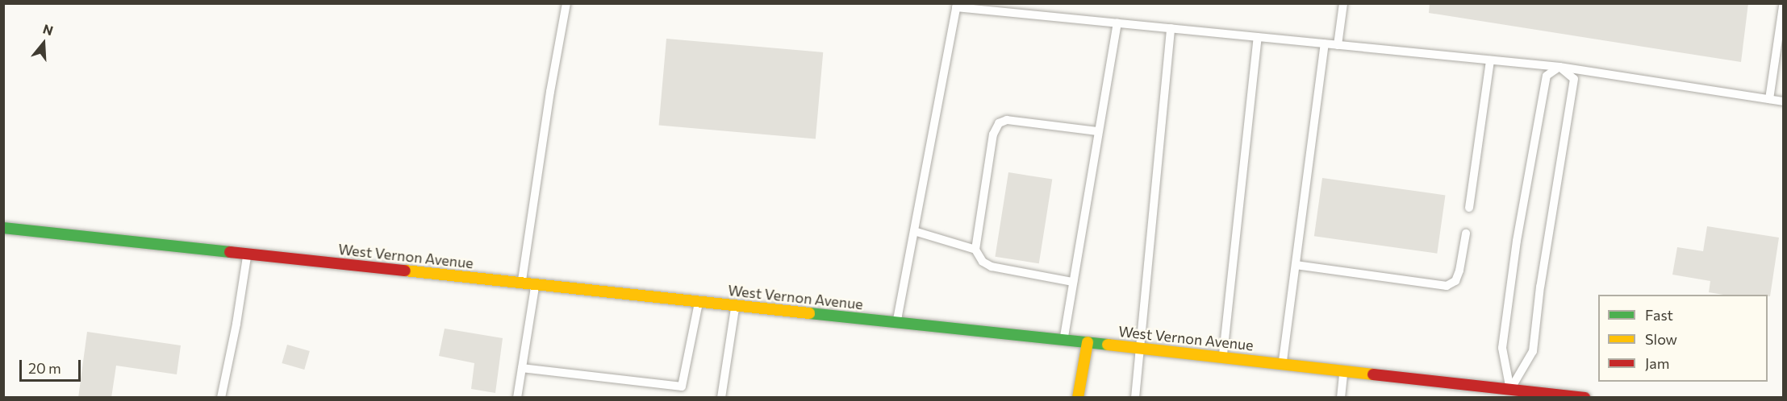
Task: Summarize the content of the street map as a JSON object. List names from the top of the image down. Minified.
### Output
{"streets":{"main road":["West Vernon Avenue"]},"legend":["Fast","Slow","Jam"],"scale_bar":"20 m","north":"top"}
